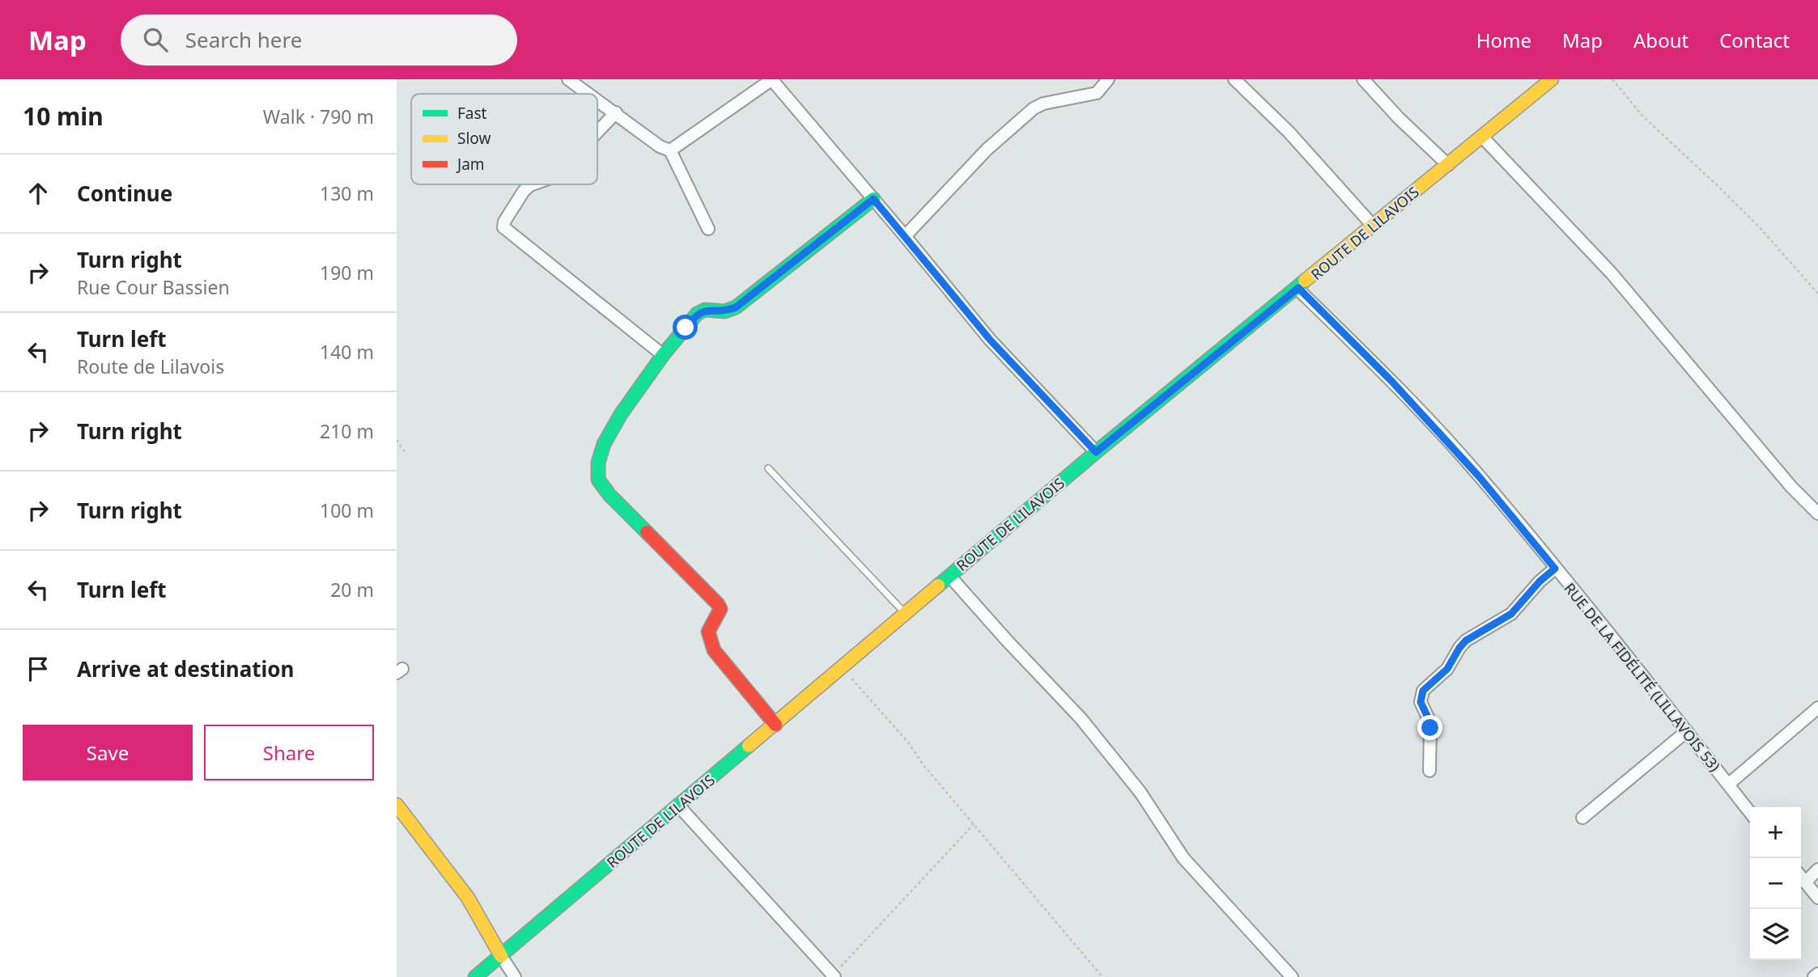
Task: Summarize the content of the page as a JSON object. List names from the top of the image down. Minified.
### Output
{"streets":{"main road":["ROUTE DE LILAVOIS"],"street":["RUE DE LA FIDÉLITÉ (LILLAVOIS 53)"]},"crossings":[["ROUTE DE LILAVOIS","RUE DE LA FIDÉLITÉ (LILLAVOIS 53)"]],"legend":["Fast","Slow","Jam"],"page":{"header":"Map","search":"Search here","nav":["Home","Map","About","Contact"],"heading":["10 min","Walk · 790 m"],"list":[["Continue","130 m"],["Turn right","Rue Cour Bassien","190 m"],["Turn left","Route de Lilavois","140 m"],["Turn right","210 m"],["Turn right","100 m"],["Turn left","20 m"],"Arrive at destination"],"buttons":["Save","Share"],"map_buttons":["+","−"]}}
